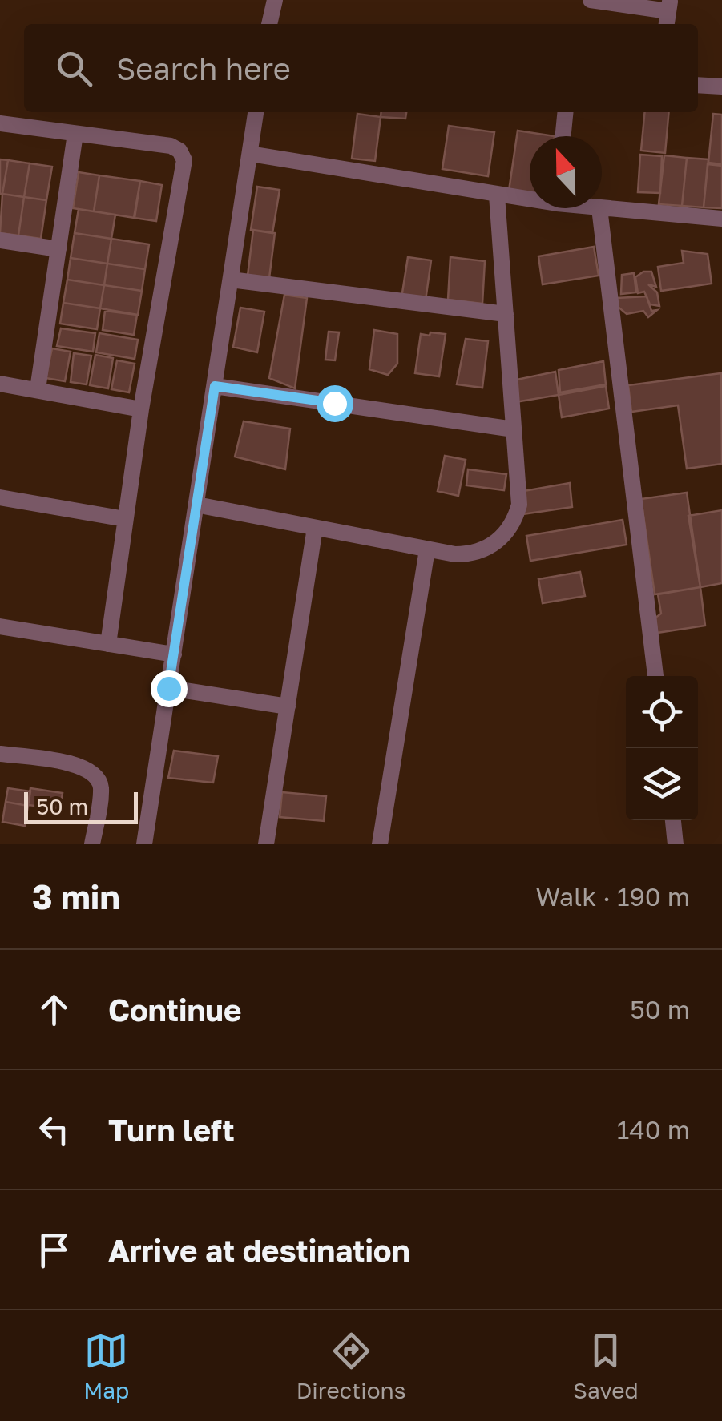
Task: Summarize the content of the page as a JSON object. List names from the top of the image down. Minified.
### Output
{"scale_bar":"50 m","north":"top","page":{"search":"Search here","scale":"50 m","heading":["3 min","Walk · 190 m"],"list":[["Continue","50 m"],["Turn left","140 m"],"Arrive at destination"],"nav":["Map","Directions","Saved"]}}
